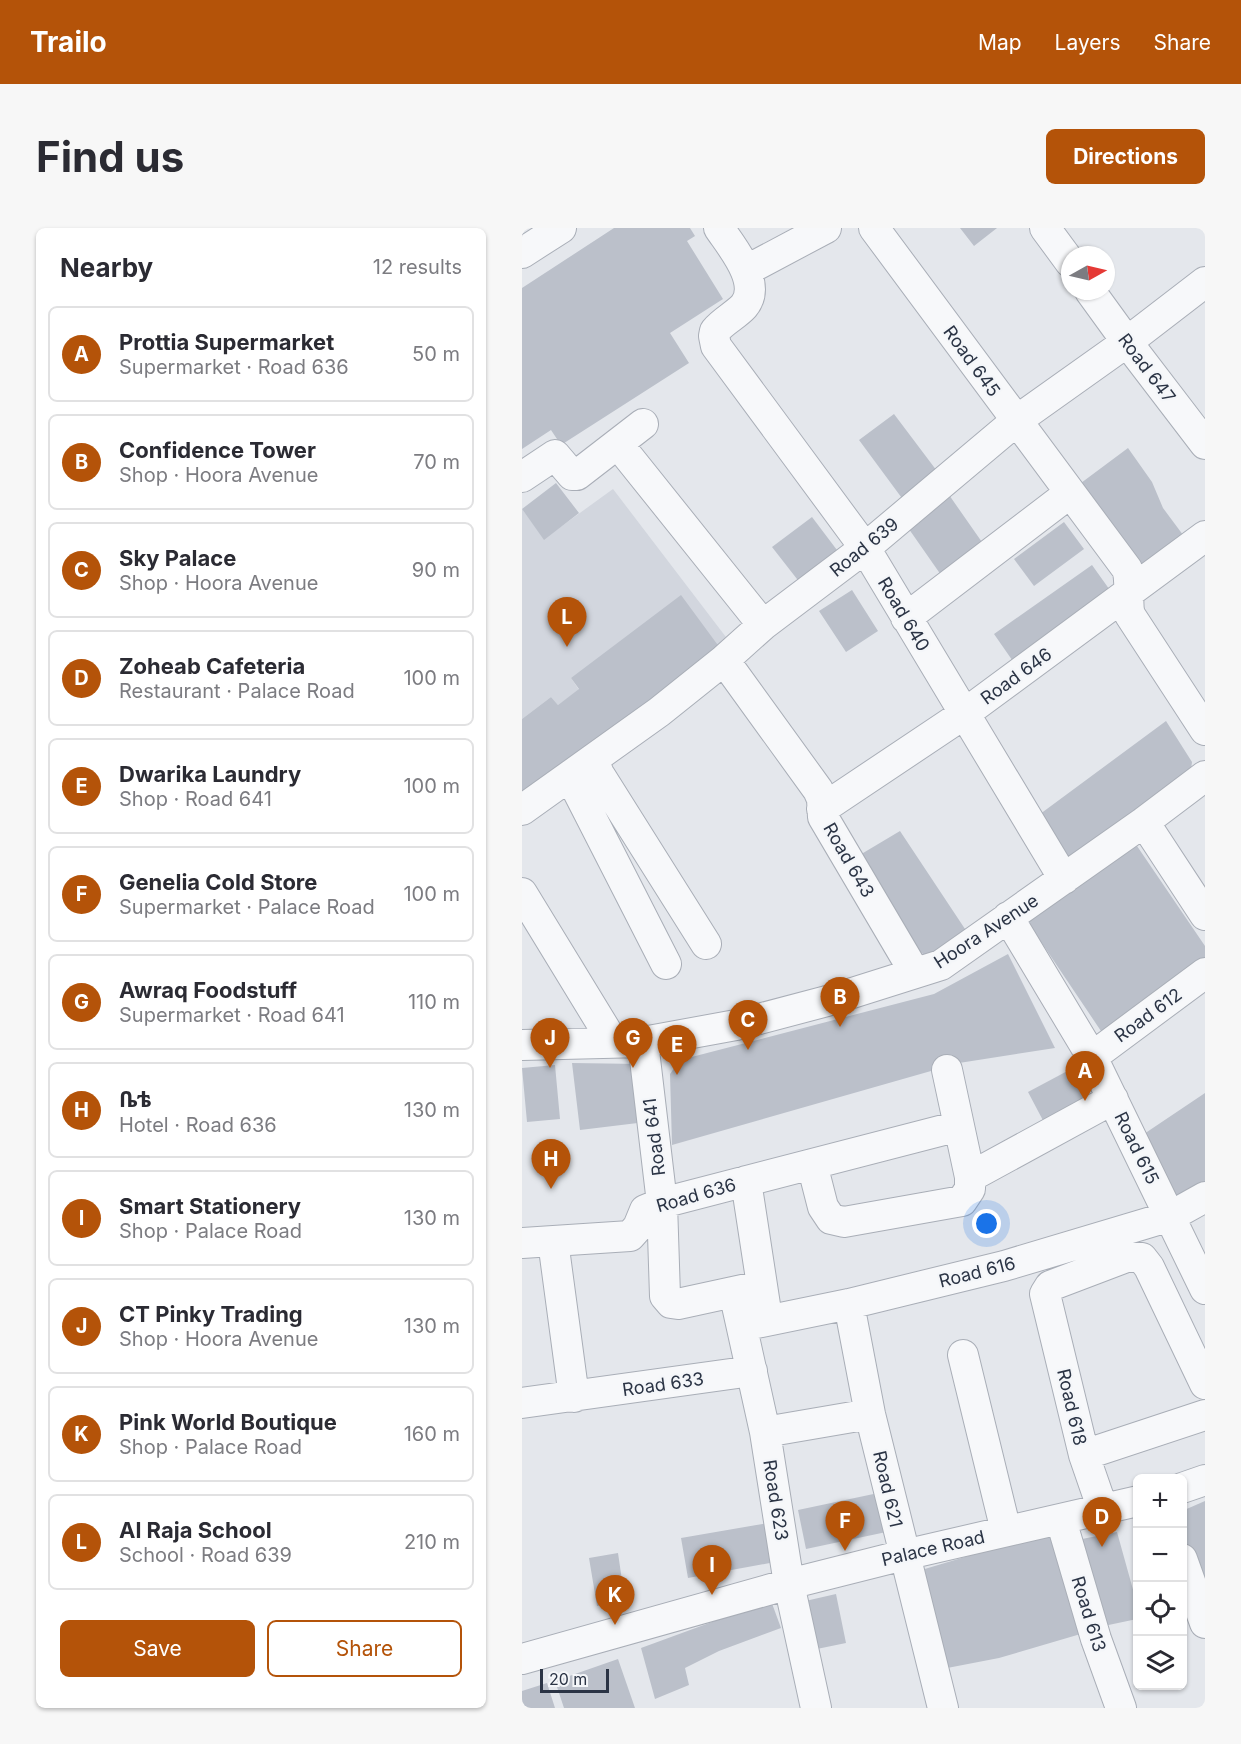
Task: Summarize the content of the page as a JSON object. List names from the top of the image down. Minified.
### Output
{"streets":{"street":["Road 645","Road 647","Road 639","Road 640","Road 646","Road 643","Hoora Avenue","Road 612","Road 641","Road 615","Road 636","Road 616","Road 633","Road 618","Road 621","Road 623","Palace Road","Road 613"]},"crossings":[["Road 645","Road 639"],["Road 645","Road 646"],["Road 647","Road 639"],["Road 639","Road 640"],["Road 639","Road 643"],["Road 640","Road 646"],["Road 640","Hoora Avenue"],["Road 646","Road 643"],["Road 643","Hoora Avenue"],["Hoora Avenue","Road 641"],["Hoora Avenue","Road 615"],["Road 612","Road 615"],["Road 641","Road 636"],["Road 641","Road 623"],["Road 615","Road 616"],["Road 636","Road 623"],["Road 616","Road 621"],["Road 616","Road 623"],["Road 633","Road 623"],["Road 618","Palace Road"],["Road 621","Palace Road"],["Road 623","Palace Road"],["Palace Road","Road 613"]],"scale_bar":"20 m","north":"right","page":{"header":"Trailo","nav":["Map","Layers","Share"],"buttons":["Directions",["Save","Share"]],"title":"Find us","heading":["Nearby","12 results"],"list":[{"mark":"A","name":"Prottia Supermarket","note":"Supermarket · Road 636","value":"50 m"},{"mark":"B","name":"Confidence Tower","note":"Shop · Hoora Avenue","value":"70 m"},{"mark":"C","name":"Sky Palace","note":"Shop · Hoora Avenue","value":"90 m"},{"mark":"D","name":"Zoheab Cafeteria","note":"Restaurant · Palace Road","value":"100 m"},{"mark":"E","name":"Dwarika Laundry","note":"Shop · Road 641","value":"100 m"},{"mark":"F","name":"Genelia Cold Store","note":"Supermarket · Palace Road","value":"100 m"},{"mark":"G","name":"Awraq Foodstuff","note":"Supermarket · Road 641","value":"110 m"},{"mark":"H","name":"ቤቴ","note":"Hotel · Road 636","value":"130 m"},{"mark":"I","name":"Smart Stationery","note":"Shop · Palace Road","value":"130 m"},{"mark":"J","name":"CT Pinky Trading","note":"Shop · Hoora Avenue","value":"130 m"},{"mark":"K","name":"Pink World Boutique","note":"Shop · Palace Road","value":"160 m"},{"mark":"L","name":"Al Raja School","note":"School · Road 639","value":"210 m"}],"pins":["L","B","C","G","J","E","A","H","D","F","I","K"],"map_buttons":["+","−"],"scale":"20 m"}}
